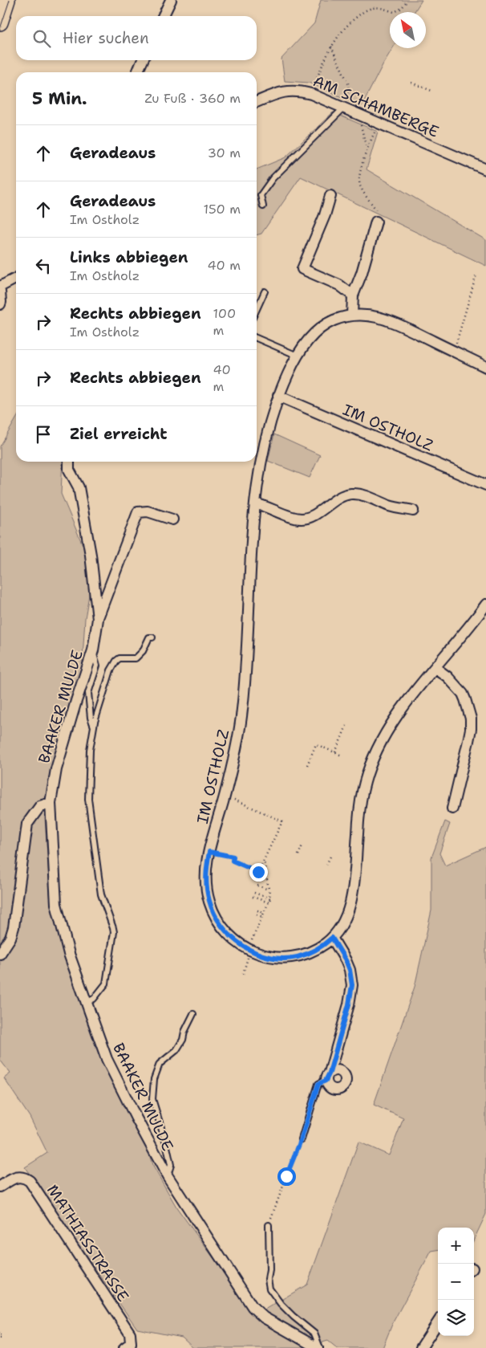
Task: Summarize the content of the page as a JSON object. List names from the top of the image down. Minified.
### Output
{"streets":{"street":["AM SCHAMBERGE","IM OSTHOLZ","BAAKER MULDE","MATHIASSTRASSE"]},"north":"top left","page":{"search":"Hier suchen","heading":["5 Min.","Zu Fuß · 360 m"],"list":[["Geradeaus","30 m"],["Geradeaus","Im Ostholz","150 m"],["Links abbiegen","Im Ostholz","40 m"],["Rechts abbiegen","Im Ostholz","100 m"],["Rechts abbiegen","40 m"],"Ziel erreicht"],"map_buttons":["+","−"]}}
